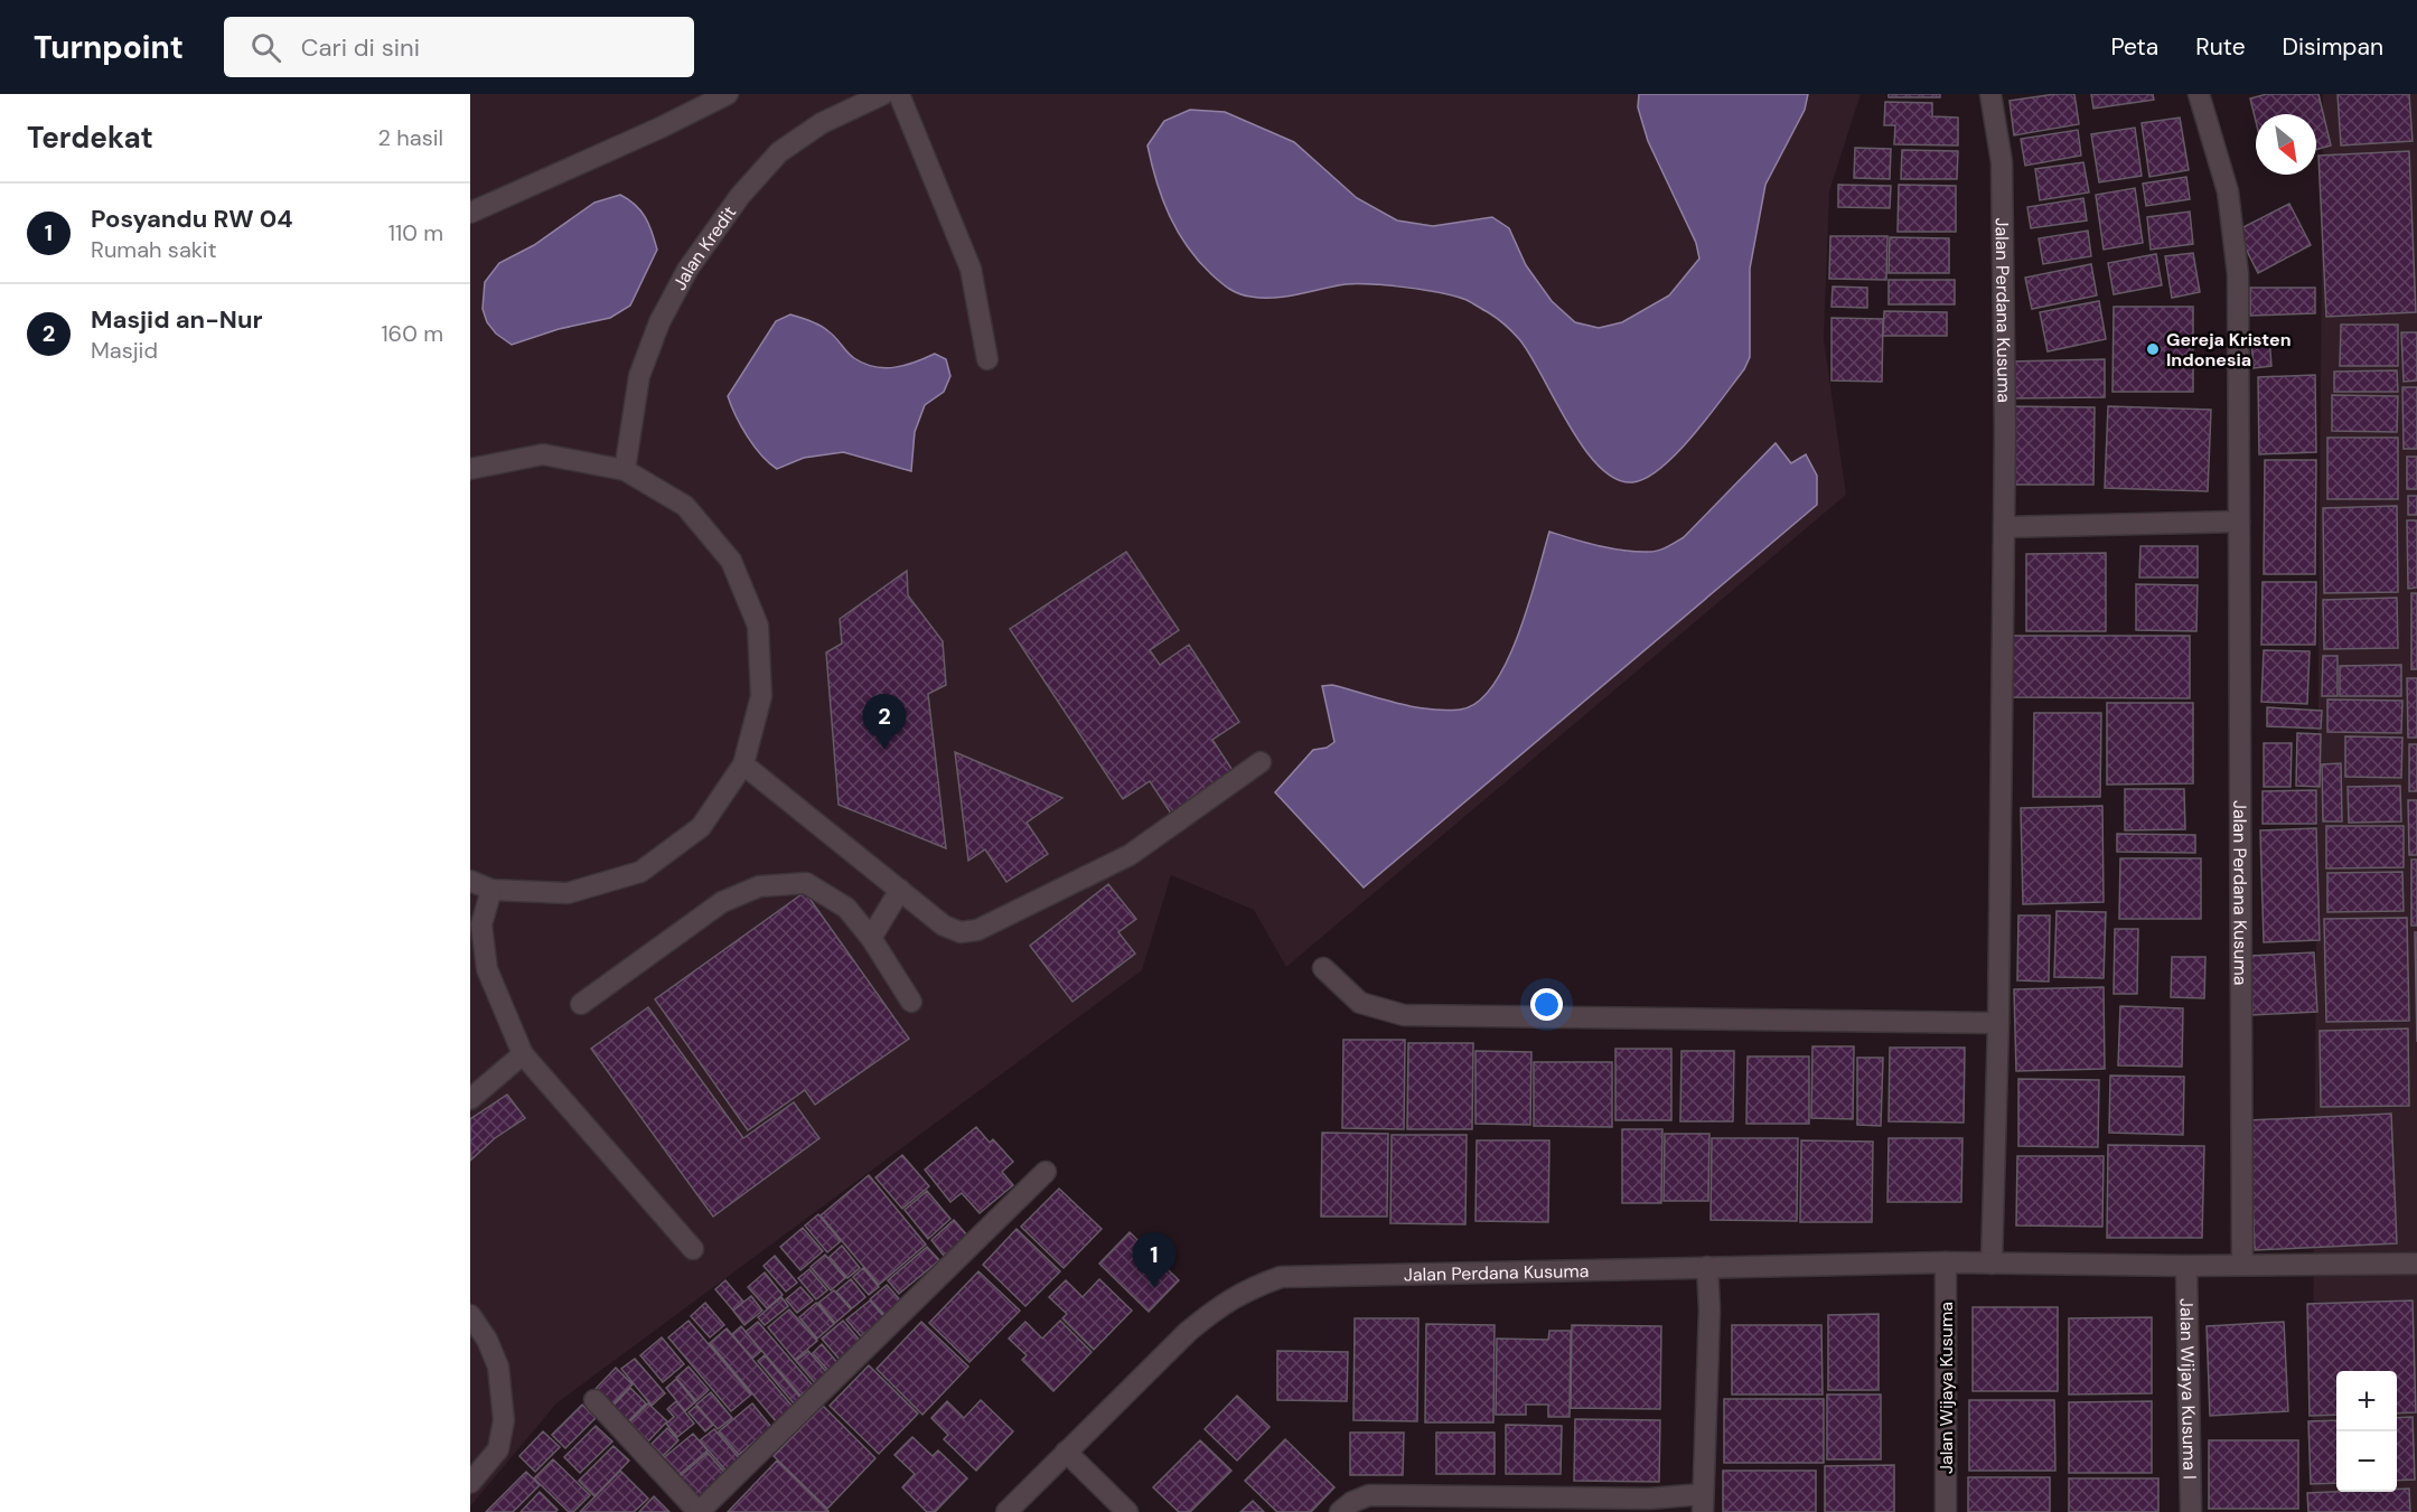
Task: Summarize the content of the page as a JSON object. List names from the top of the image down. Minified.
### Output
{"streets":{"street":["Jalan Kredit","Jalan Perdana Kusuma","Jalan Wijaya Kusuma","Jalan Wijaya Kusuma I"]},"crossings":[["Jalan Perdana Kusuma","Jalan Wijaya Kusuma"],["Jalan Perdana Kusuma","Jalan Wijaya Kusuma I"]],"places":["Gereja Kristen Indonesia"],"north":"bottom right","page":{"header":"Turnpoint","search":"Cari di sini","nav":["Peta","Rute","Disimpan"],"heading":["Terdekat","2 hasil"],"list":[{"mark":"1","name":"Posyandu RW 04","note":"Rumah sakit","value":"110 m"},{"mark":"2","name":"Masjid an-Nur","note":"Masjid","value":"160 m"}],"pins":["2","1"],"map_buttons":["+","−"]}}
